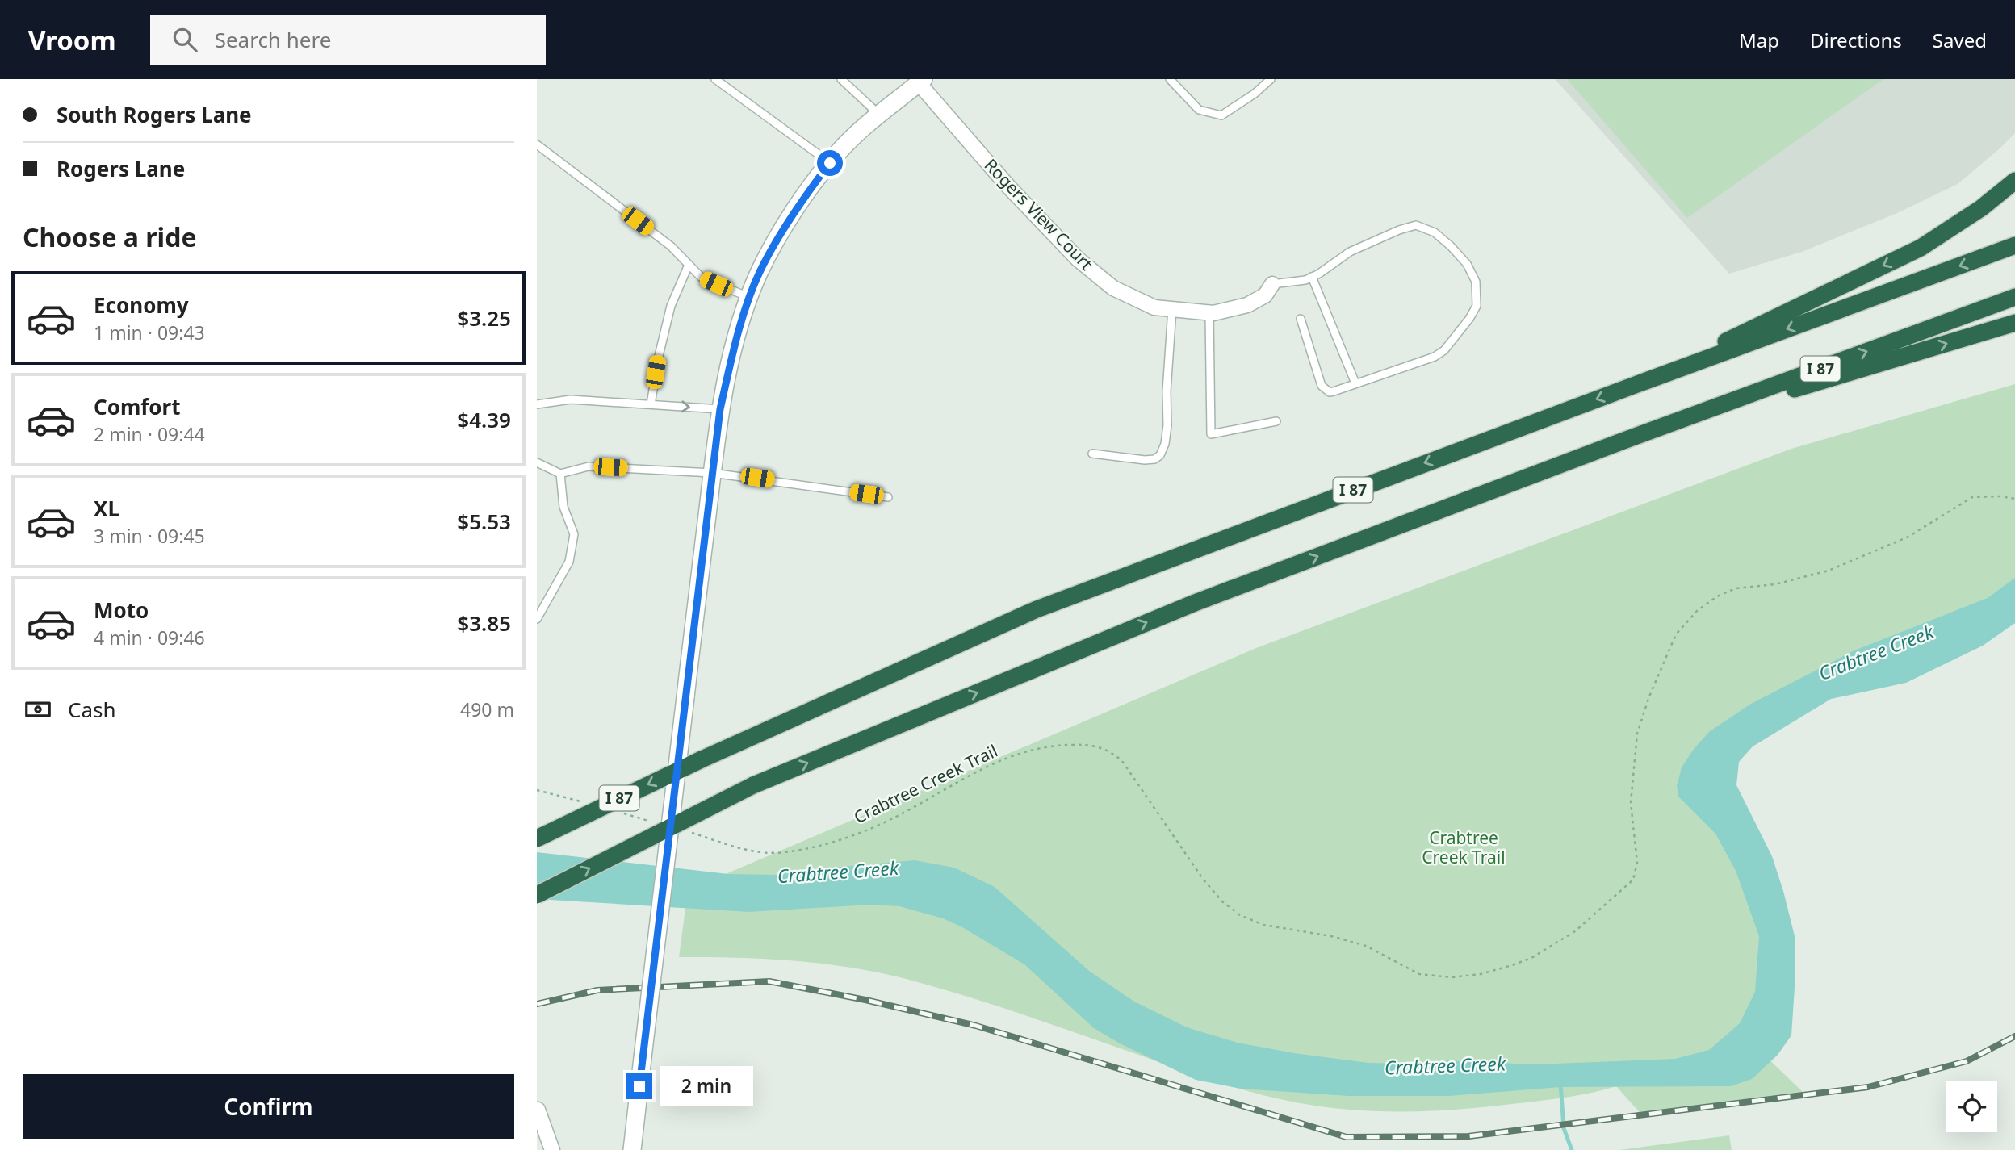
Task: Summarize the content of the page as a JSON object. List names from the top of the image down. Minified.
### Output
{"streets":{"highway":["I 87"],"street":["Rogers View Court"],"path":["Crabtree Creek Trail"]},"water":["Crabtree Creek"],"parks":["Crabtree Creek Trail"],"page":{"header":"Vroom","search":"Search here","nav":["Map","Directions","Saved"],"banner":["South Rogers Lane","Rogers Lane"],"heading":"Choose a ride","list":[{"name":"Economy","note":"1 min · 09:43","value":"$3.25"},{"name":"Comfort","note":"2 min · 09:44","value":"$4.39"},{"name":"XL","note":"3 min · 09:45","value":"$5.53"},{"name":"Moto","note":"4 min · 09:46","value":"$3.85"}],"pay":["Cash","490 m"],"buttons":"Confirm","bubble":"2 min"}}
